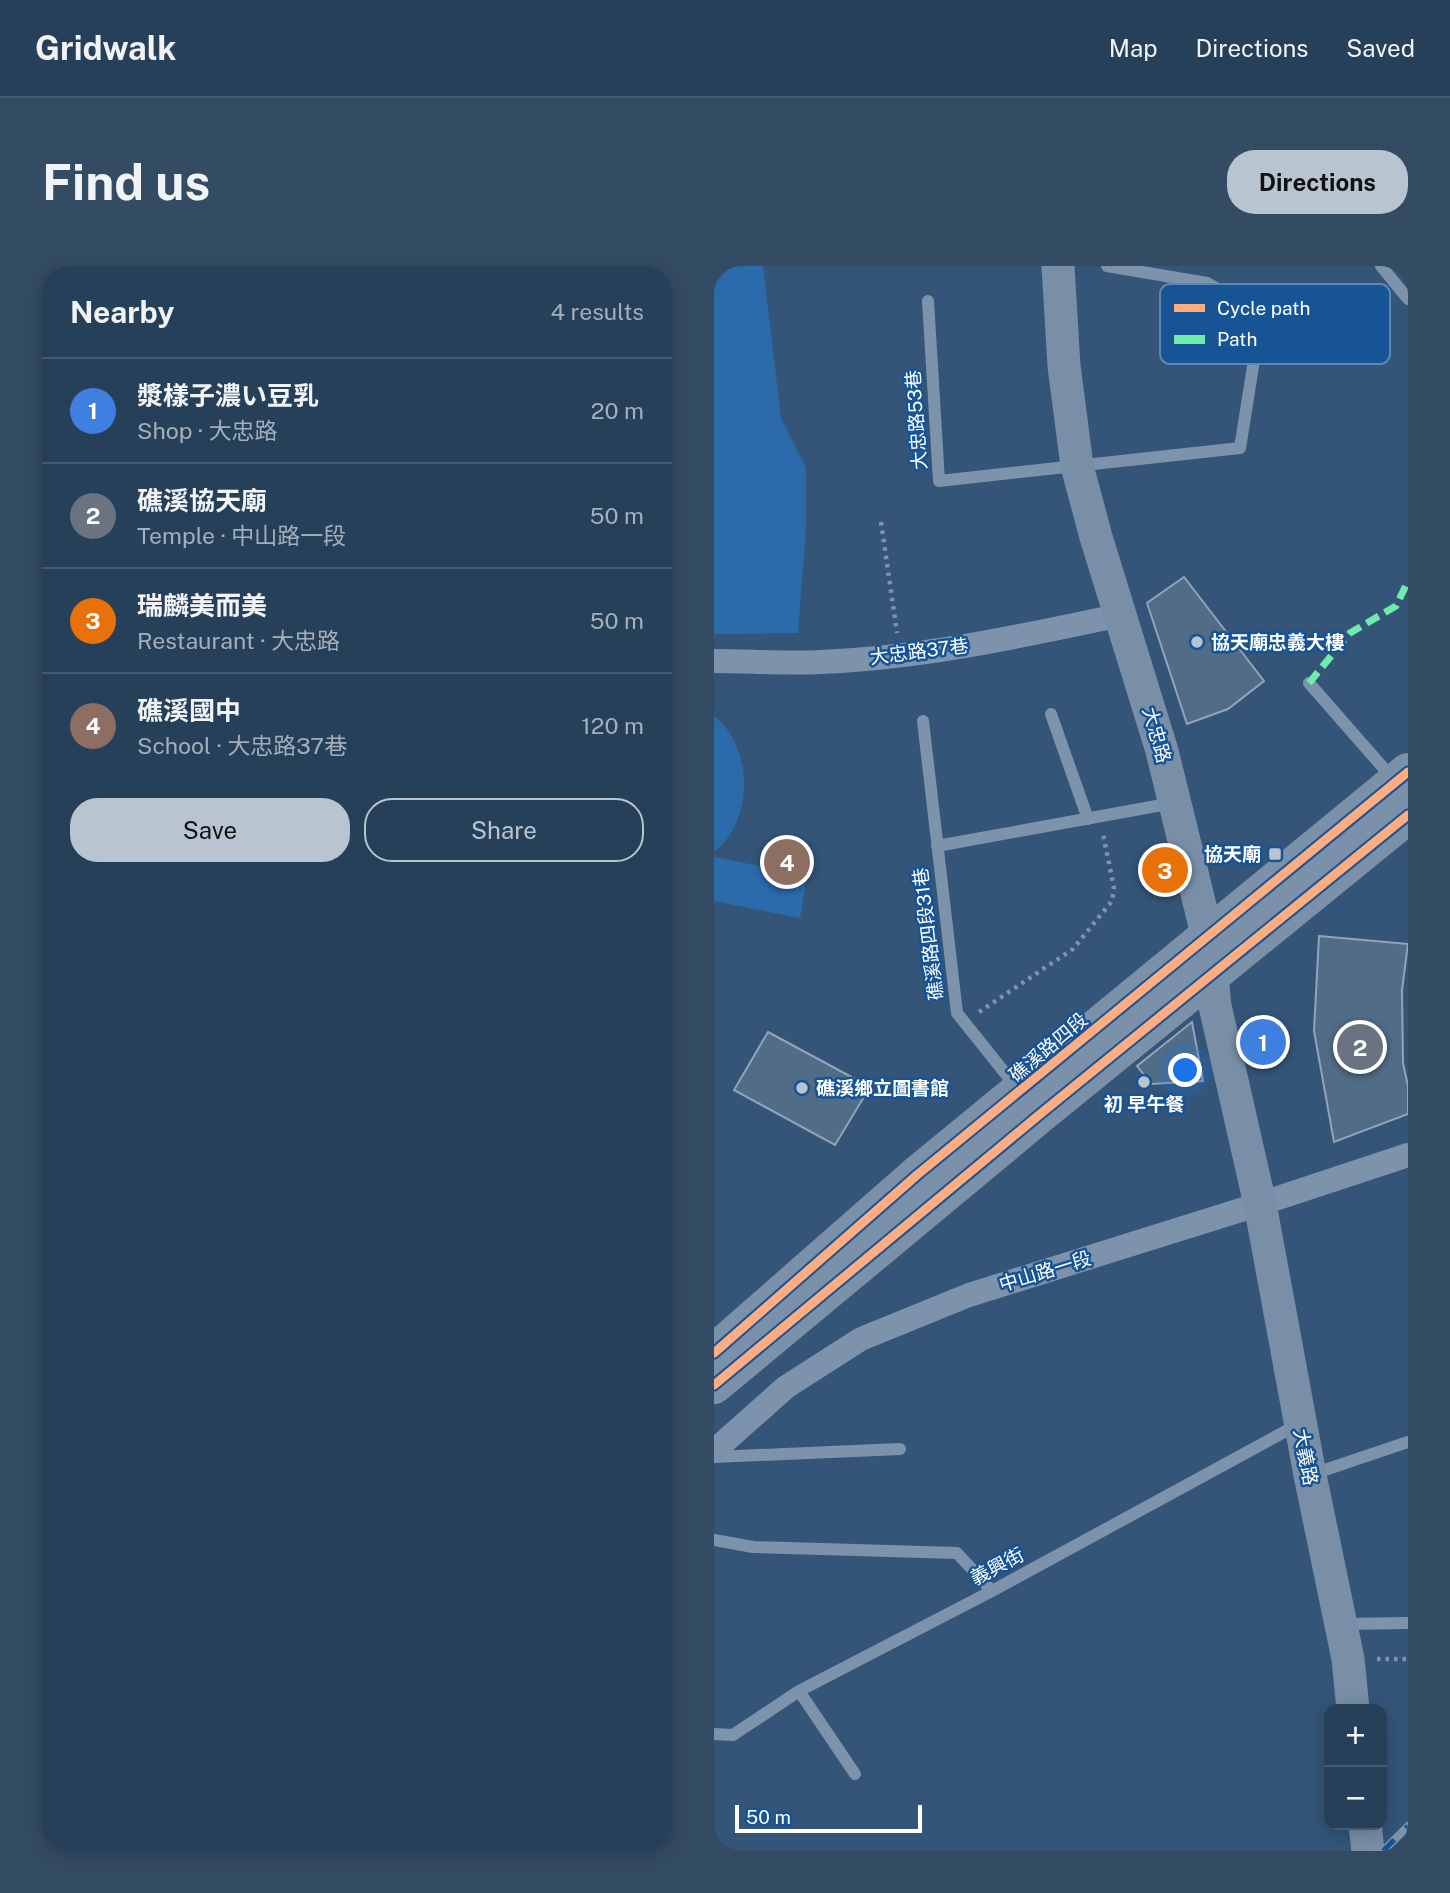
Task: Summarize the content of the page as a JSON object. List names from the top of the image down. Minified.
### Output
{"streets":{"main road":["礁溪路四段"],"street":["大忠路37巷","大忠路","中山路一段","大義路"],"lane":["大忠路53巷","礁溪路四段31巷","義興街"]},"crossings":[["大忠路53巷","大忠路"],["大忠路37巷","大忠路"],["大忠路","礁溪路四段"],["大忠路","中山路一段"],["大忠路","大義路"],["礁溪路四段31巷","礁溪路四段"],["中山路一段","大義路"],["大義路","義興街"]],"places":{"other":["協天廟忠義大樓","初 早午餐","礁溪鄉立圖書館"],"transit":["協天廟"]},"legend":["Cycle path","Path"],"scale_bar":"50 m","page":{"header":"Gridwalk","nav":["Map","Directions","Saved"],"buttons":["Directions",["Save","Share"]],"title":"Find us","heading":["Nearby","4 results"],"list":[{"mark":"1","name":"漿樣子濃い豆乳","note":"Shop · 大忠路","value":"20 m"},{"mark":"2","name":"礁溪協天廟","note":"Temple · 中山路一段","value":"50 m"},{"mark":"3","name":"瑞麟美而美","note":"Restaurant · 大忠路","value":"50 m"},{"mark":"4","name":"礁溪國中","note":"School · 大忠路37巷","value":"120 m"}],"pins":["4","3","1","2"],"map_buttons":["+","−"],"scale":"50 m"}}
